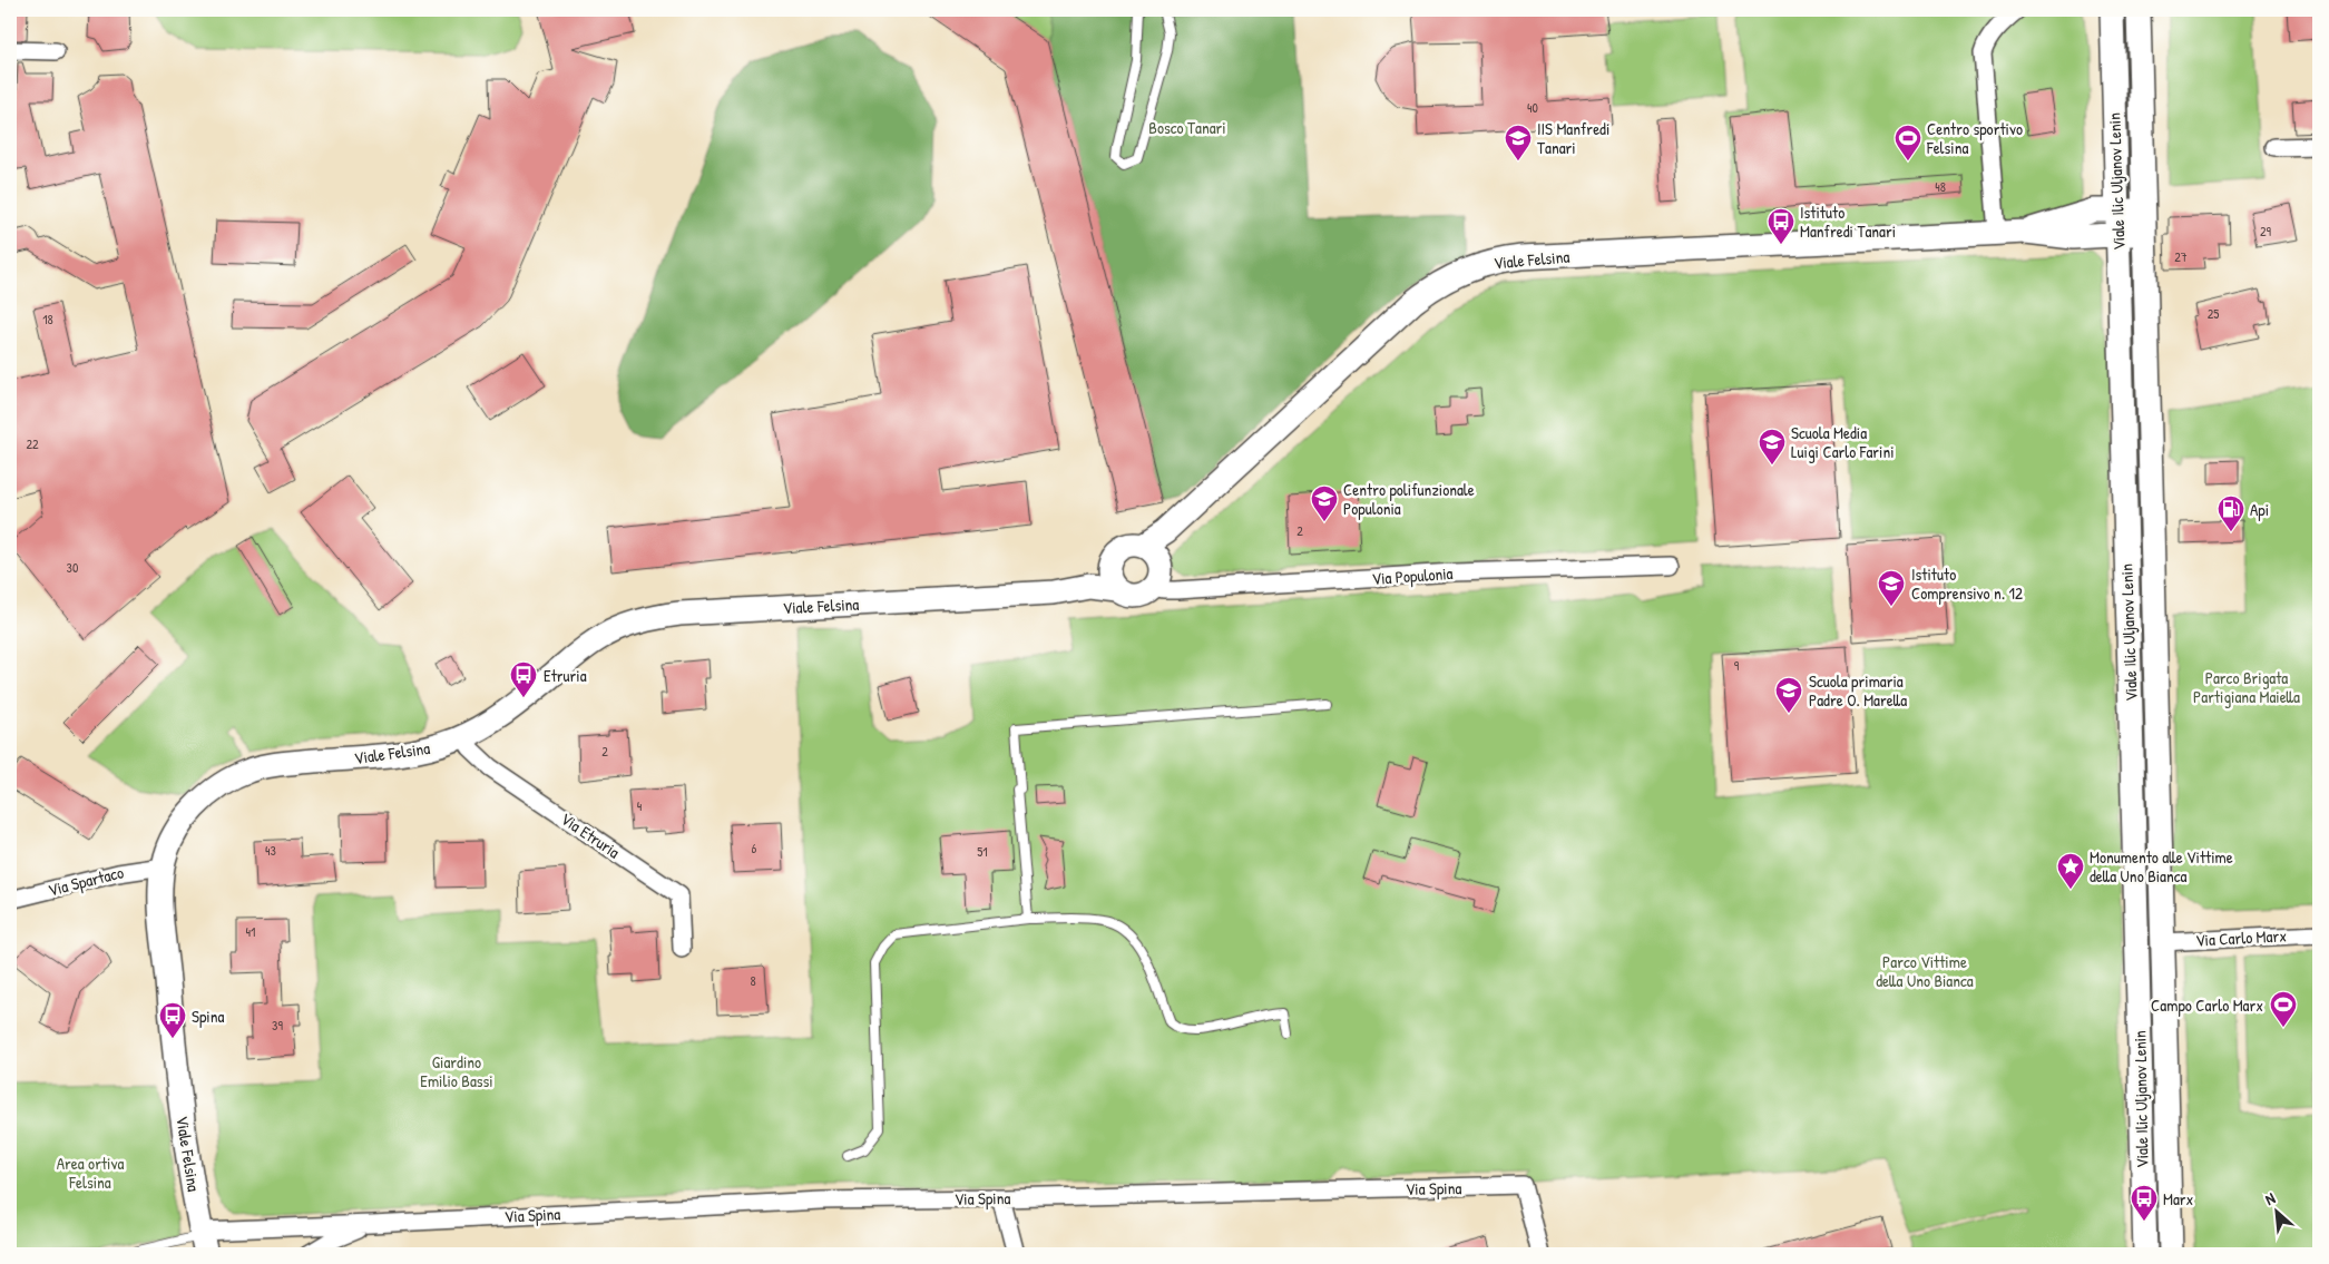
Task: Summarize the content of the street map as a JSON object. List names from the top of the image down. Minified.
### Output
{"streets":{"street":["Viale Ilic Uljanov Lenin","Viale Felsina","Via Populonia","Via Etruria","Via Spartaco","Via Carlo Marx","Via Spina"]},"crossings":[["Viale Ilic Uljanov Lenin","Viale Felsina"],["Viale Ilic Uljanov Lenin","Via Carlo Marx"],["Viale Felsina","Via Populonia"],["Viale Felsina","Via Etruria"],["Viale Felsina","Via Spartaco"],["Viale Felsina","Via Spina"]],"parks":["Bosco Tanari","Parco Brigata Partigiana Maiella","Parco Vittime della Uno Bianca","Giardino Emilio Bassi","Area ortiva Felsina"],"places":{"school or university":["IIS Manfredi Tanari","Scuola Media Luigi Carlo Farini","Centro polifunzionale Populonia","Istituto Comprensivo n. 12","Scuola primaria Padre O. Marella"],"sports":["Centro sportivo Felsina","Campo Carlo Marx"],"bus stop":["Istituto Manfredi Tanari","Etruria","Spina","Marx"],"fuel station":["Api"],"place":["Monumento alle Vittime della Uno Bianca"]},"house_numbers":["40","48","29","27","25","18","22","2","30","9","2","4","6","43","51","41","8","39"],"north":"top left"}
